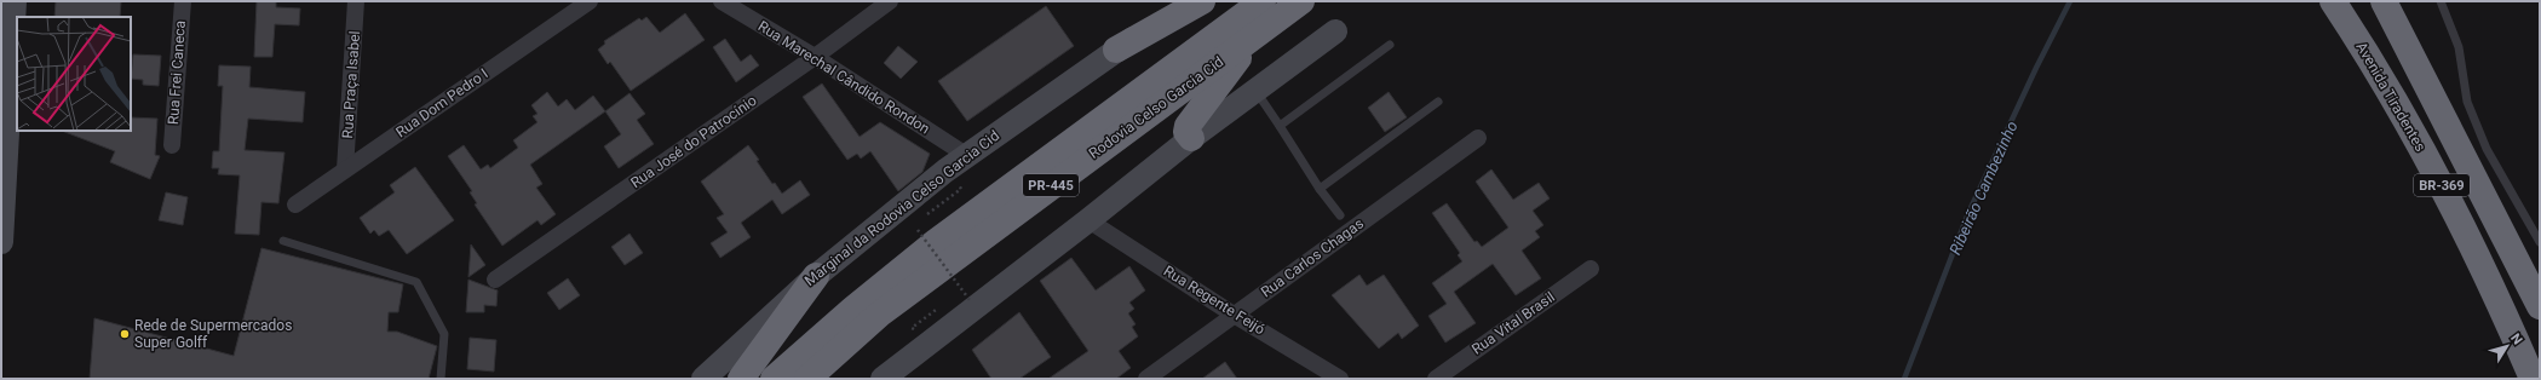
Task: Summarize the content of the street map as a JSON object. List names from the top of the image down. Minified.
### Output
{"streets":{"highway":["Avenida Tiradentes","Rodovia Celso Garcia Cid","PR-445","BR-369"],"street":["Rua Frei Caneca","Rua Marechal Cândido Rondon","Rua Praça Isabel","Rua Dom Pedro I","Rua José do Patrocínio","Marginal da Rodovia Celso Garcia Cid","Rua Carlos Chagas","Rua Regente Feijó","Rua Vital Brasil"]},"crossings":[["Rua Marechal Cândido Rondon","Rua José do Patrocínio"],["Rua Marechal Cândido Rondon","Marginal da Rodovia Celso Garcia Cid"],["Rua Praça Isabel","Rua Dom Pedro I"],["Rua Carlos Chagas","Rua Regente Feijó"]],"water":["Ribeirão Cambezinho"],"places":["Rede de Supermercados Super Golff"],"north":"top right"}
